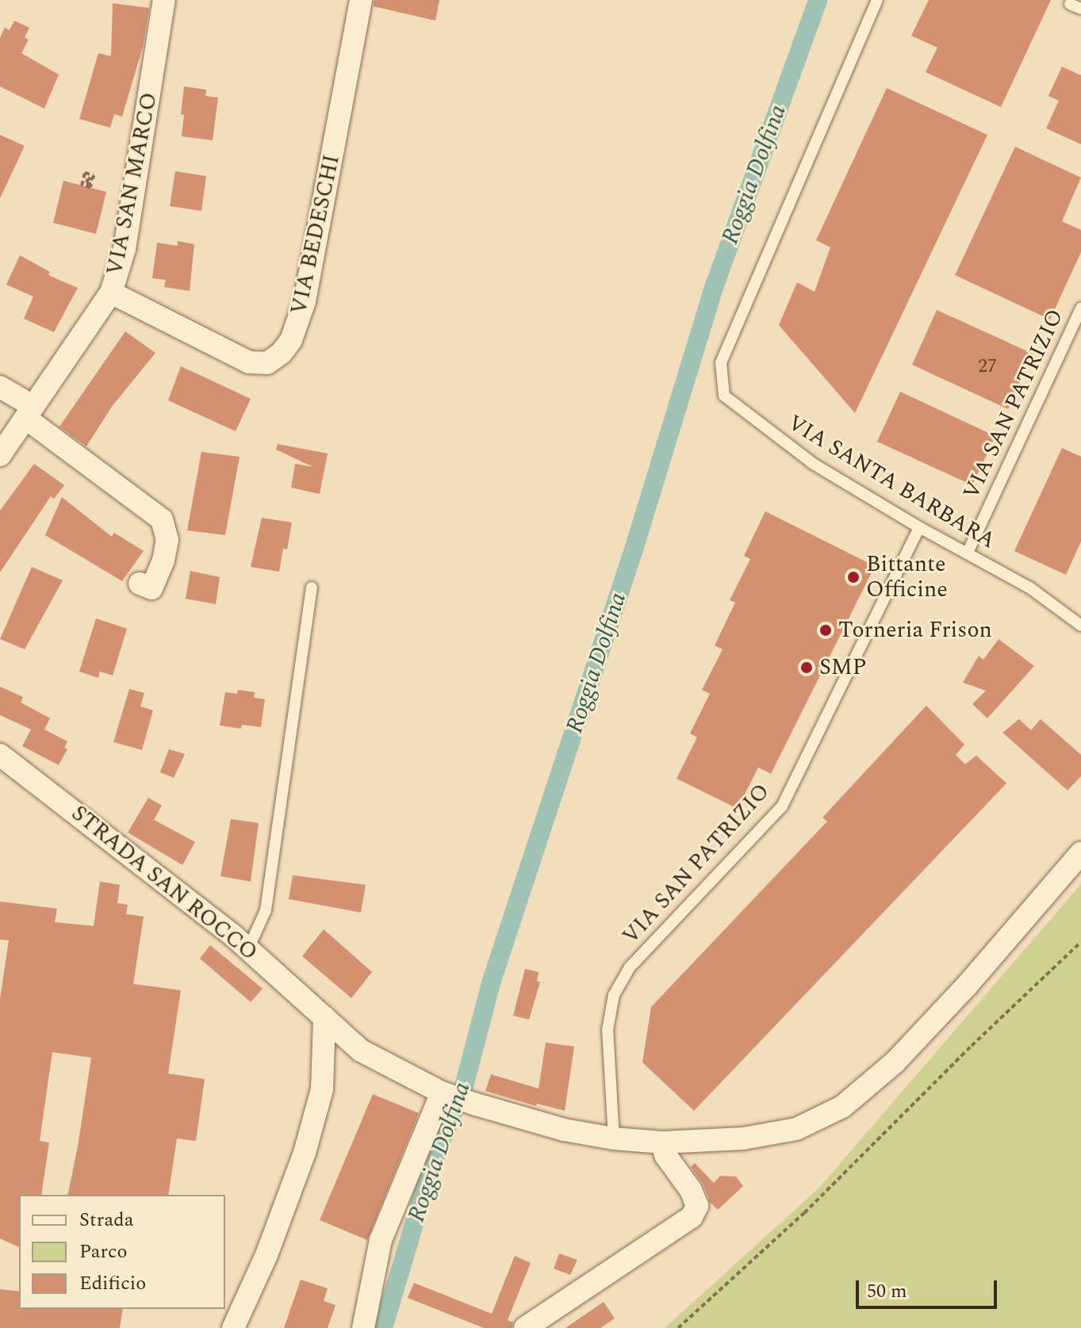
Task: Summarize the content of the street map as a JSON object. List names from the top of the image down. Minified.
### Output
{"streets":{"street":["VIA SAN MARCO","VIA BEDESCHI","STRADA SAN ROCCO"],"lane":["VIA SAN PATRIZIO","VIA SANTA BARBARA"]},"crossings":[["VIA SAN MARCO","VIA BEDESCHI"],["VIA SAN PATRIZIO","VIA SANTA BARBARA"],["VIA SAN PATRIZIO","STRADA SAN ROCCO"]],"water":["Roggia Dolfina"],"places":["Bittante Officine","Torneria Frison","SMP"],"house_numbers":["27"],"legend":["Strada","Parco","Edificio"],"scale_bar":"50 m"}
